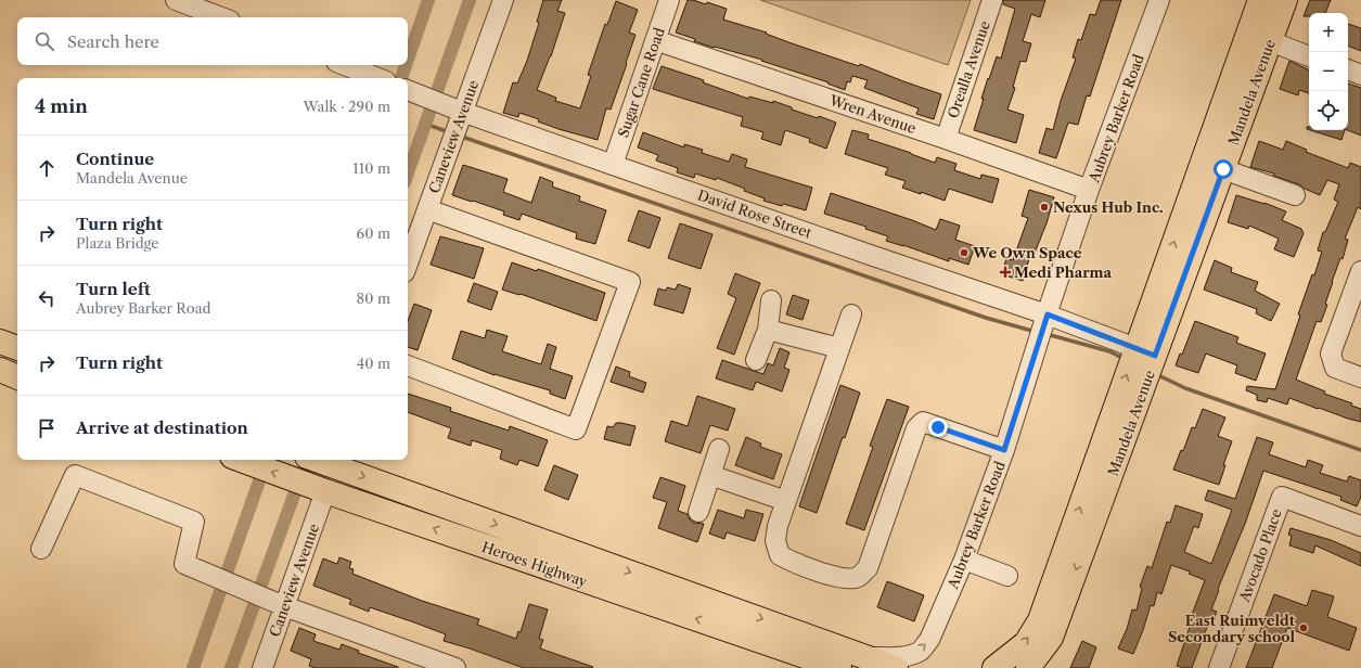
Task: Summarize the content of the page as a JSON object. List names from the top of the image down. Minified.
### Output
{"streets":{"main road":["Mandela Avenue","Heroes Highway"],"street":["Orealla Avenue","Sugar Cane Road","Wren Avenue","Aubrey Barker Road","Caneview Avenue","David Rose Street","Avocado Place"]},"crossings":[["Orealla Avenue","Wren Avenue"],["Sugar Cane Road","Wren Avenue"],["Sugar Cane Road","David Rose Street"],["Mandela Avenue","David Rose Street"],["Wren Avenue","Aubrey Barker Road"],["Aubrey Barker Road","David Rose Street"],["Aubrey Barker Road","Heroes Highway"],["Caneview Avenue","David Rose Street"],["Caneview Avenue","Heroes Highway"]],"places":{"other":["Nexus Hub Inc.","We Own Space","East Ruimveldt Secondary school"],"health":["Medi Pharma"]},"page":{"map_buttons":["+","−"],"search":"Search here","heading":["4 min","Walk · 290 m"],"list":[["Continue","Mandela Avenue","110 m"],["Turn right","Plaza Bridge","60 m"],["Turn left","Aubrey Barker Road","80 m"],["Turn right","40 m"],"Arrive at destination"]}}
